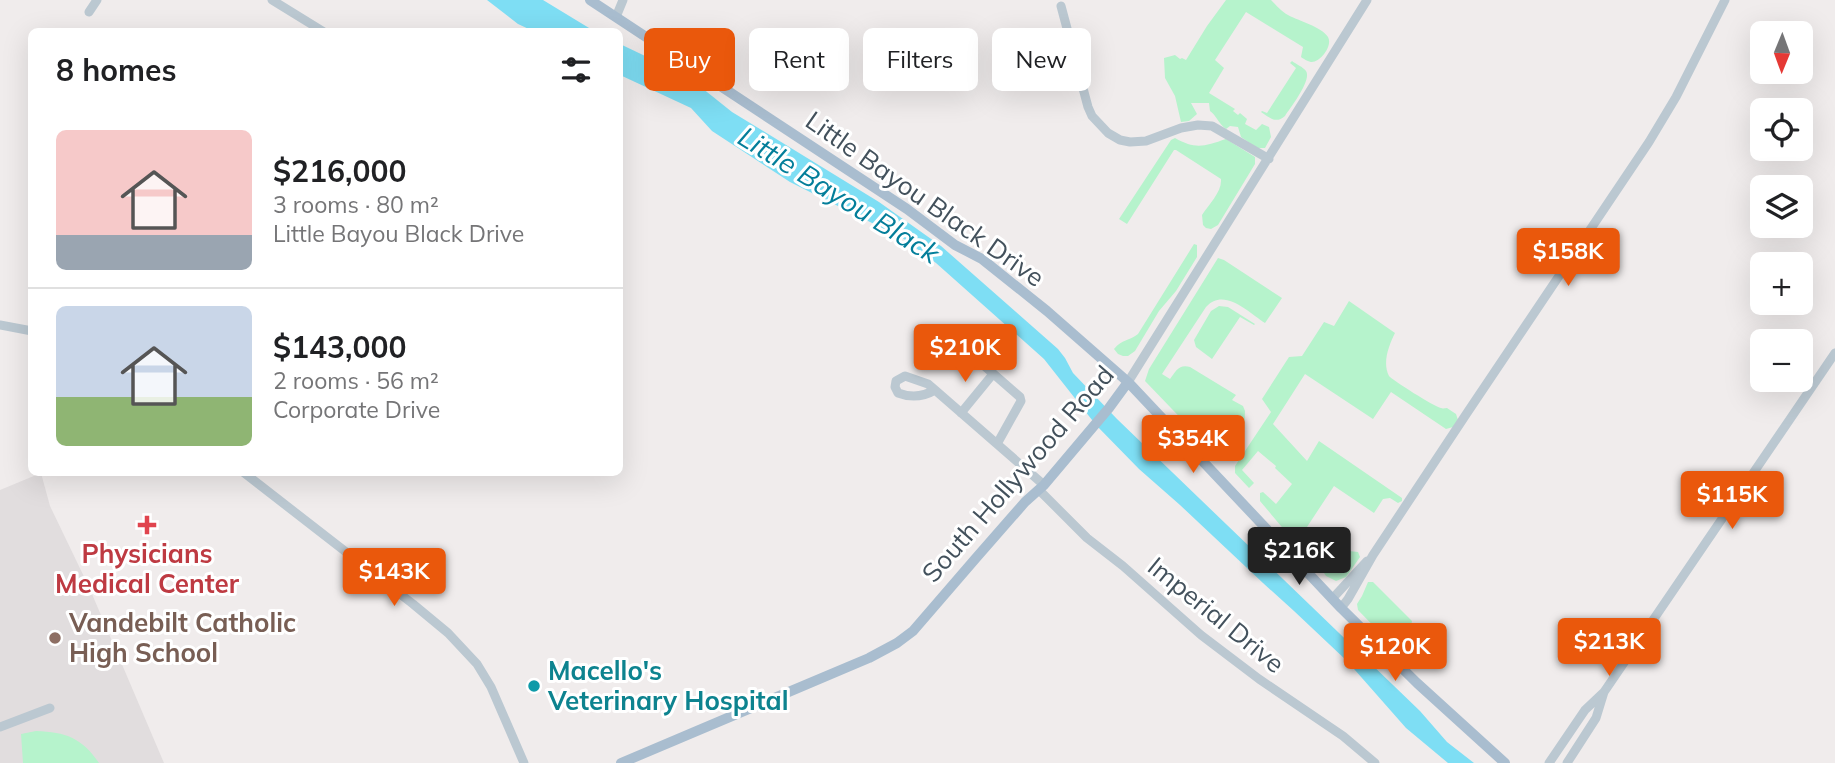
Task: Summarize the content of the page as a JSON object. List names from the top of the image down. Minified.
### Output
{"streets":{"main road":["Little Bayou Black Drive","South Hollywood Road"],"street":["Imperial Drive"]},"crossings":[["Little Bayou Black Drive","South Hollywood Road"],["South Hollywood Road","Imperial Drive"]],"water":["Little Bayou Black"],"places":{"health":["Physicians Medical Center"],"other":["Vandebilt Catholic High School","Macello's Veterinary Hospital"]},"north":"bottom","page":{"map_buttons":["+","−"],"chip":["Buy","Rent","Filters","New"],"heading":"8 homes","list":[{"name":"$216,000","note":"3 rooms · 80 m² · Little Bayou Black Drive"},{"name":"$143,000","note":"2 rooms · 56 m² · Corporate Drive"}],"price":["$158K","$210K","$354K","$115K","$216K","$143K","$213K","$120K"]}}
